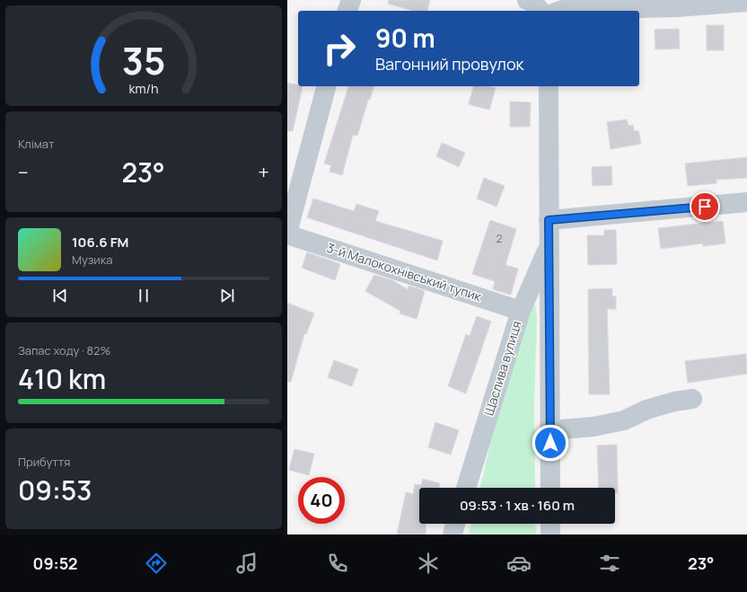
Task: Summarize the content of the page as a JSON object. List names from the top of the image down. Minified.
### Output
{"streets":{"street":["3-й Малокохнівський тупик","Щаслива вулиця"]},"crossings":[["3-й Малокохнівський тупик","Щаслива вулиця"]],"house_numbers":["2"],"page":{"turn":["90 m","Вагонний провулок"],"tile":["Клімат",["Запас ходу · 82%","410 km"],["Прибуття","09:53"]],"heat":["−","23°","+"],"song":["106.6 FM","Музика"],"limit":"40","trip":"09:53 · 1 хв · 160 m","tabs":["09:52","23°"],"gauge":["35","km/h"]}}
